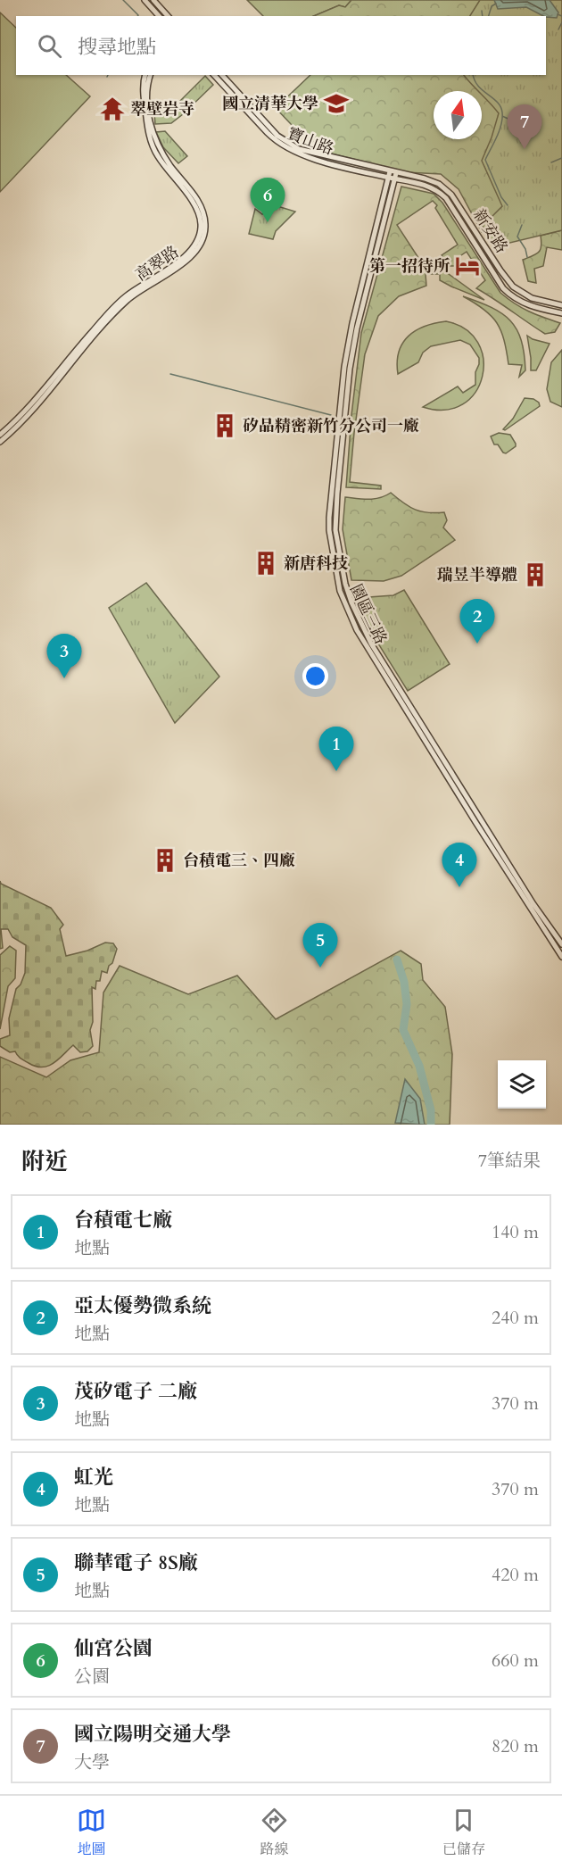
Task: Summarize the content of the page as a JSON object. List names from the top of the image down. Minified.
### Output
{"streets":{"street":["寶山路","新安路","高翠路","園區三路"]},"crossings":[["寶山路","新安路"],["寶山路","園區三路"],["新安路","園區三路"]],"places":{"school or university":["國立清華大學"],"temple":["翠壁岩寺"],"hotel":["第一招待所"],"building":["矽品精密新竹分公司一廠","新唐科技","瑞昱半導體","台積電三、四廠"]},"north":"top","page":{"search":"搜尋地點","pins":["7","6","2","3","1","4","5"],"heading":["附近","7筆結果"],"list":[{"mark":"1","name":"台積電七廠","note":"地點","value":"140 m"},{"mark":"2","name":"亞太優勢微系統","note":"地點","value":"240 m"},{"mark":"3","name":"茂矽電子 二廠","note":"地點","value":"370 m"},{"mark":"4","name":"虹光","note":"地點","value":"370 m"},{"mark":"5","name":"聯華電子 8S廠","note":"地點","value":"420 m"},{"mark":"6","name":"仙宮公園","note":"公園","value":"660 m"},{"mark":"7","name":"國立陽明交通大學","note":"大學","value":"820 m"}],"nav":["地圖","路線","已儲存"]}}
